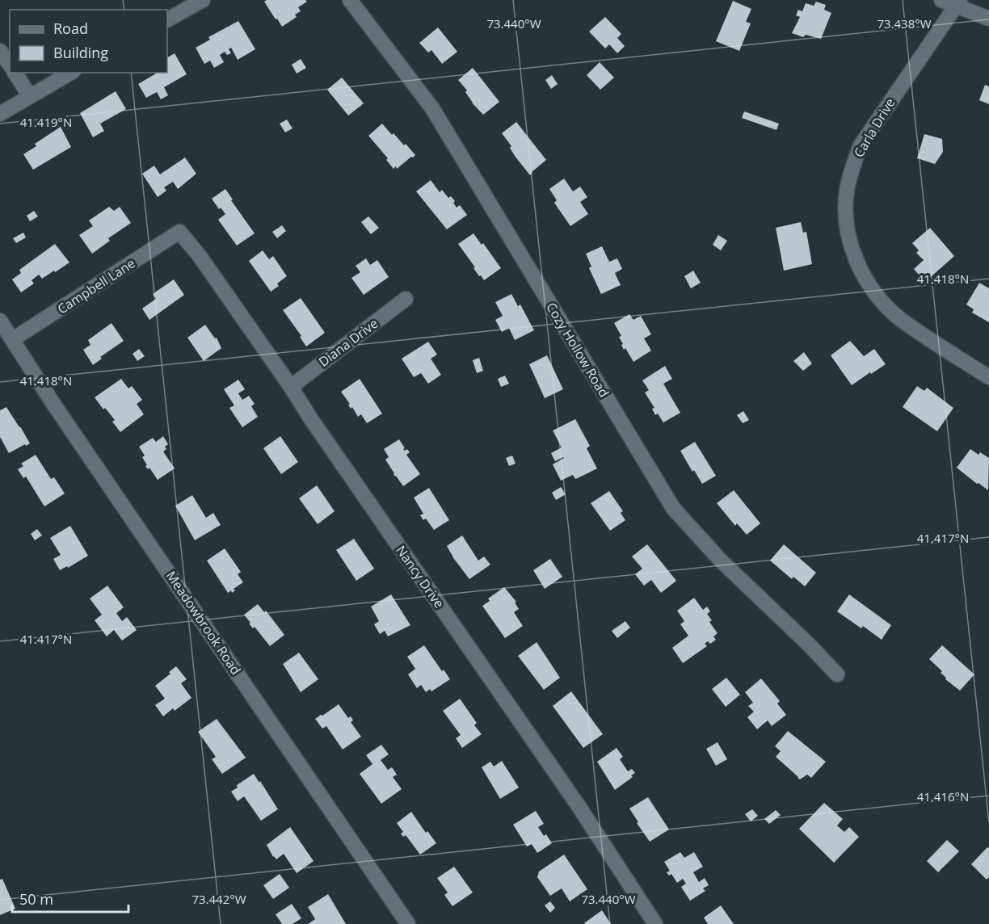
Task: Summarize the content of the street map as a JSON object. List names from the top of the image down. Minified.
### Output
{"streets":{"street":["Carla Drive","Campbell Lane","Diana Drive","Cozy Hollow Road","Nancy Drive","Meadowbrook Road"]},"crossings":[["Campbell Lane","Nancy Drive"],["Campbell Lane","Meadowbrook Road"],["Diana Drive","Nancy Drive"]],"legend":["Road","Building"],"scale_bar":"50 m","coordinates":["73.440°W","73.438°W","41.419°N","41.418°N","41.417°N","41.416°N","73.442°W"]}
